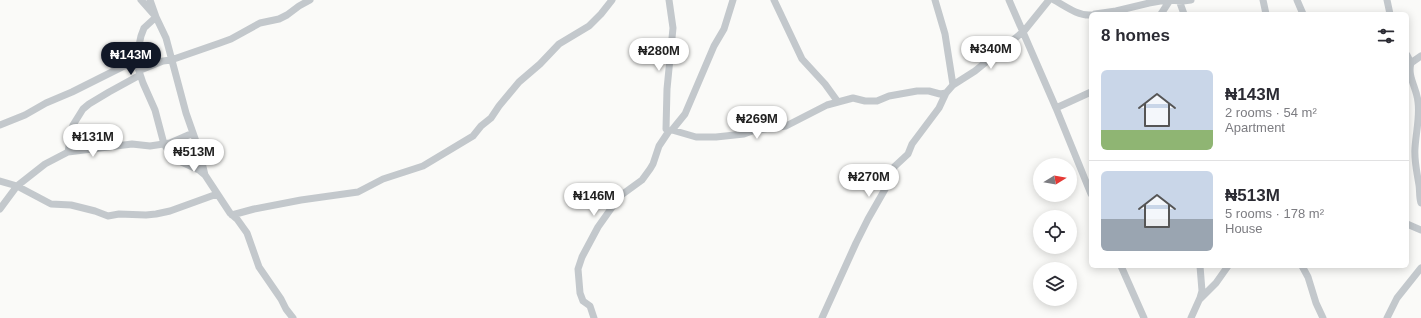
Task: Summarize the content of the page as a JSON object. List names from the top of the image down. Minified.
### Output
{"north":"right","page":{"heading":"8 homes","price":["₦340M","₦280M","₦143M","₦269M","₦131M","₦513M","₦270M","₦146M"],"list":[{"name":"₦143M","note":"2 rooms · 54 m² · Apartment"},{"name":"₦513M","note":"5 rooms · 178 m² · House"}]}}
